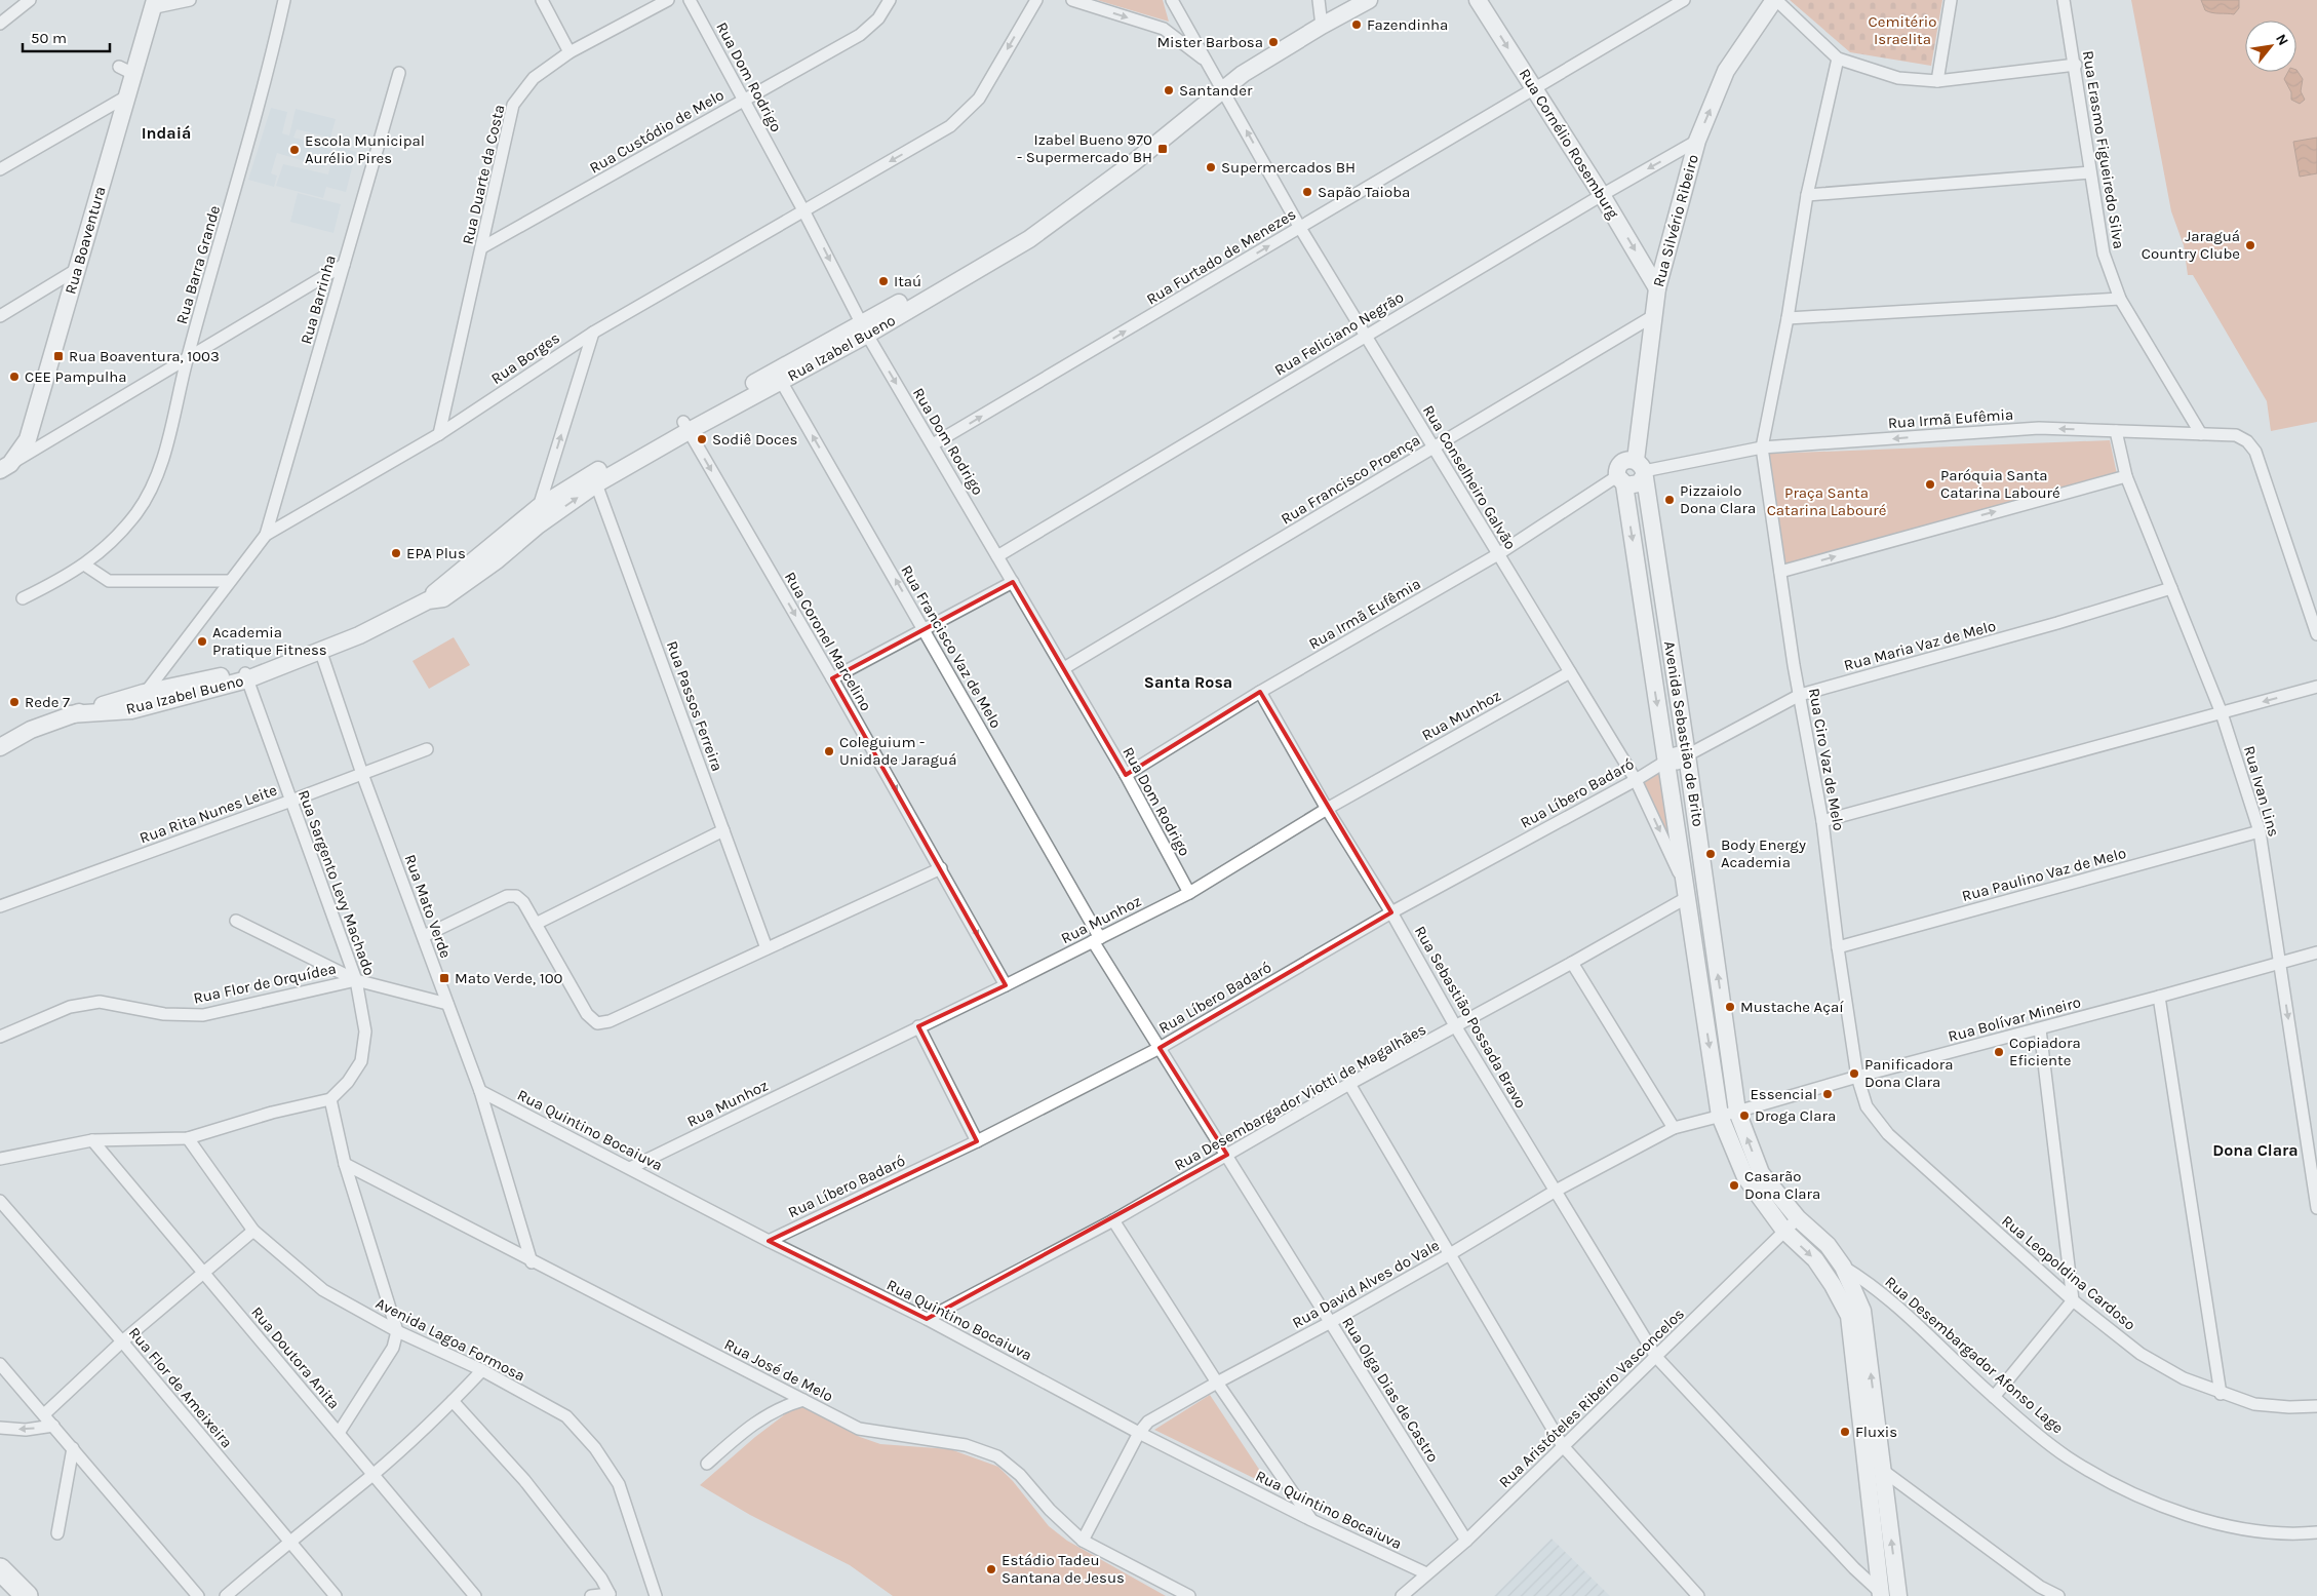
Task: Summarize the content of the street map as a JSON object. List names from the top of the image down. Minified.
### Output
{"streets":{"street":["Rua Dom Rodrigo","Rua Custódio de Melo","Rua Cornélio Rosemburg","Rua Erasmo Figueiredo Silva","Rua Duarte da Costa","Rua Silvério Ribeiro","Rua Boaventura","Rua Furtado de Menezes","Rua Barra Grande","Rua Barrinha","Rua Feliciano Negrão","Rua Izabel Bueno","Rua Borges","Rua Irmã Eufêmia","Rua Conselheiro Galvão","Rua Francisco Proença","Rua Coronel Marcelino","Rua Maria Vaz de Melo","Rua Francisco Vaz de Melo","Rua Passos Ferreira","Rua Munhoz","Avenida Sebastião de Brito","Rua Ciro Vaz de Melo","Rua Ivan Lins","Rua Líbero Badaró","Rua Rita Nunes Leite","Rua Paulino Vaz de Melo","Rua Sargento Levy Machado","Rua Mato Verde","Rua Flor de Orquídea","Rua Sebastião Possada Bravo","Rua Bolívar Mineiro","Rua Desembargador Viotti de Magalhães","Rua Quintino Bocaiuva","Rua Leopoldina Cardoso","Rua David Alves do Vale","Avenida Lagoa Formosa","Rua Desembargador Afonso Lage","Rua Doutora Anita","Rua José de Melo","Rua Flor de Ameixeira","Rua Olga Dias de Castro","Rua Aristóteles Ribeiro Vasconcelos"]},"crossings":[["Rua Dom Rodrigo","Rua Custódio de Melo"],["Rua Dom Rodrigo","Rua Furtado de Menezes"],["Rua Dom Rodrigo","Rua Feliciano Negrão"],["Rua Dom Rodrigo","Rua Izabel Bueno"],["Rua Dom Rodrigo","Rua Borges"],["Rua Dom Rodrigo","Rua Irmã Eufêmia"],["Rua Dom Rodrigo","Rua Francisco Proença"],["Rua Dom Rodrigo","Rua Munhoz"],["Rua Custódio de Melo","Rua Duarte da Costa"],["Rua Cornélio Rosemburg","Rua Silvério Ribeiro"],["Rua Cornélio Rosemburg","Rua Furtado de Menezes"],["Rua Cornélio Rosemburg","Rua Feliciano Negrão"],["Rua Erasmo Figueiredo Silva","Rua Irmã Eufêmia"],["Rua Duarte da Costa","Rua Borges"],["Rua Silvério Ribeiro","Rua Feliciano Negrão"],["Rua Silvério Ribeiro","Rua Irmã Eufêmia"],["Rua Silvério Ribeiro","Rua Francisco Proença"],["Rua Silvério Ribeiro","Avenida Sebastião de Brito"],["Rua Furtado de Menezes","Rua Conselheiro Galvão"],["Rua Barrinha","Rua Borges"],["Rua Feliciano Negrão","Rua Conselheiro Galvão"],["Rua Izabel Bueno","Rua Conselheiro Galvão"],["Rua Izabel Bueno","Rua Coronel Marcelino"],["Rua Izabel Bueno","Rua Francisco Vaz de Melo"],["Rua Izabel Bueno","Rua Passos Ferreira"],["Rua Izabel Bueno","Rua Sargento Levy Machado"],["Rua Izabel Bueno","Rua Mato Verde"],["Rua Irmã Eufêmia","Rua Conselheiro Galvão"],["Rua Irmã Eufêmia","Avenida Sebastião de Brito"],["Rua Irmã Eufêmia","Rua Ciro Vaz de Melo"],["Rua Irmã Eufêmia","Rua Ivan Lins"],["Rua Irmã Eufêmia","Rua Sebastião Possada Bravo"],["Rua Conselheiro Galvão","Rua Francisco Proença"],["Rua Conselheiro Galvão","Rua Munhoz"],["Rua Conselheiro Galvão","Avenida Sebastião de Brito"],["Rua Conselheiro Galvão","Rua Líbero Badaró"],["Rua Conselheiro Galvão","Rua Desembargador Viotti de Magalhães"],["Rua Coronel Marcelino","Rua Munhoz"],["Rua Maria Vaz de Melo","Avenida Sebastião de Brito"],["Rua Maria Vaz de Melo","Rua Ciro Vaz de Melo"],["Rua Maria Vaz de Melo","Rua Ivan Lins"],["Rua Maria Vaz de Melo","Rua Líbero Badaró"],["Rua Francisco Vaz de Melo","Rua Munhoz"],["Rua Francisco Vaz de Melo","Rua Olga Dias de Castro"],["Rua Munhoz","Rua Sebastião Possada Bravo"],["Rua Munhoz","Rua Quintino Bocaiuva"],["Rua Munhoz","Rua Olga Dias de Castro"],["Avenida Sebastião de Brito","Rua Líbero Badaró"],["Avenida Sebastião de Brito","Rua Sebastião Possada Bravo"],["Avenida Sebastião de Brito","Rua Bolívar Mineiro"],["Avenida Sebastião de Brito","Rua Desembargador Viotti de Magalhães"],["Avenida Sebastião de Brito","Rua David Alves do Vale"],["Avenida Sebastião de Brito","Rua Desembargador Afonso Lage"],["Avenida Sebastião de Brito","Rua Aristóteles Ribeiro Vasconcelos"],["Rua Ciro Vaz de Melo","Rua Paulino Vaz de Melo"],["Rua Ciro Vaz de Melo","Rua Bolívar Mineiro"],["Rua Ciro Vaz de Melo","Rua Leopoldina Cardoso"],["Rua Ivan Lins","Rua Paulino Vaz de Melo"],["Rua Ivan Lins","Rua Bolívar Mineiro"],["Rua Líbero Badaró","Rua Sebastião Possada Bravo"],["Rua Líbero Badaró","Rua Quintino Bocaiuva"],["Rua Líbero Badaró","Rua Olga Dias de Castro"],["Rua Rita Nunes Leite","Rua Sargento Levy Machado"],["Rua Rita Nunes Leite","Rua Mato Verde"],["Rua Sargento Levy Machado","Rua Flor de Orquídea"],["Rua Mato Verde","Rua Flor de Orquídea"],["Rua Mato Verde","Rua Quintino Bocaiuva"],["Rua Mato Verde","Rua José de Melo"],["Rua Sebastião Possada Bravo","Rua Desembargador Viotti de Magalhães"],["Rua Sebastião Possada Bravo","Rua David Alves do Vale"],["Rua Sebastião Possada Bravo","Rua Aristóteles Ribeiro Vasconcelos"],["Rua Bolívar Mineiro","Rua Leopoldina Cardoso"],["Rua Bolívar Mineiro","Rua David Alves do Vale"],["Rua Desembargador Viotti de Magalhães","Rua Quintino Bocaiuva"],["Rua Desembargador Viotti de Magalhães","Rua Olga Dias de Castro"],["Rua Quintino Bocaiuva","Rua David Alves do Vale"],["Rua Quintino Bocaiuva","Rua Aristóteles Ribeiro Vasconcelos"],["Rua David Alves do Vale","Rua José de Melo"],["Rua David Alves do Vale","Rua Olga Dias de Castro"],["Rua Olga Dias de Castro","Rua Aristóteles Ribeiro Vasconcelos"]],"one_way":["Rua Cornélio Rosemburg","Rua Furtado de Menezes","Rua Coronel Marcelino","Rua Francisco Vaz de Melo"],"districts":["Indaiá","Santa Rosa","Dona Clara"],"parks":["Cemitério Israelita","Praça Santa Catarina Labouré"],"places":{"other":["Fazendinha","Mister Barbosa","Santander","Escola Municipal Aurélio Pires","Supermercados BH","Sapão Taioba","Jaraguá Country Clube","Itaú","CEE Pampulha","Sodiê Doces","Paróquia Santa Catarina Labouré","Pizzaiolo Dona Clara","EPA Plus","Academia Pratique Fitness","Rede 7","Coleguium - Unidade Jaraguá","Body Energy Academia","Mustache Açaí","Copiadora Eficiente","Panificadora Dona Clara","Essencial","Droga Clara","Casarão Dona Clara","Fluxis","Estádio Tadeu Santana de Jesus"],"transit":["Izabel Bueno 970 - Supermercado BH","Rua Boaventura, 1003","Mato Verde, 100"]},"scale_bar":"50 m","north":"top right"}
